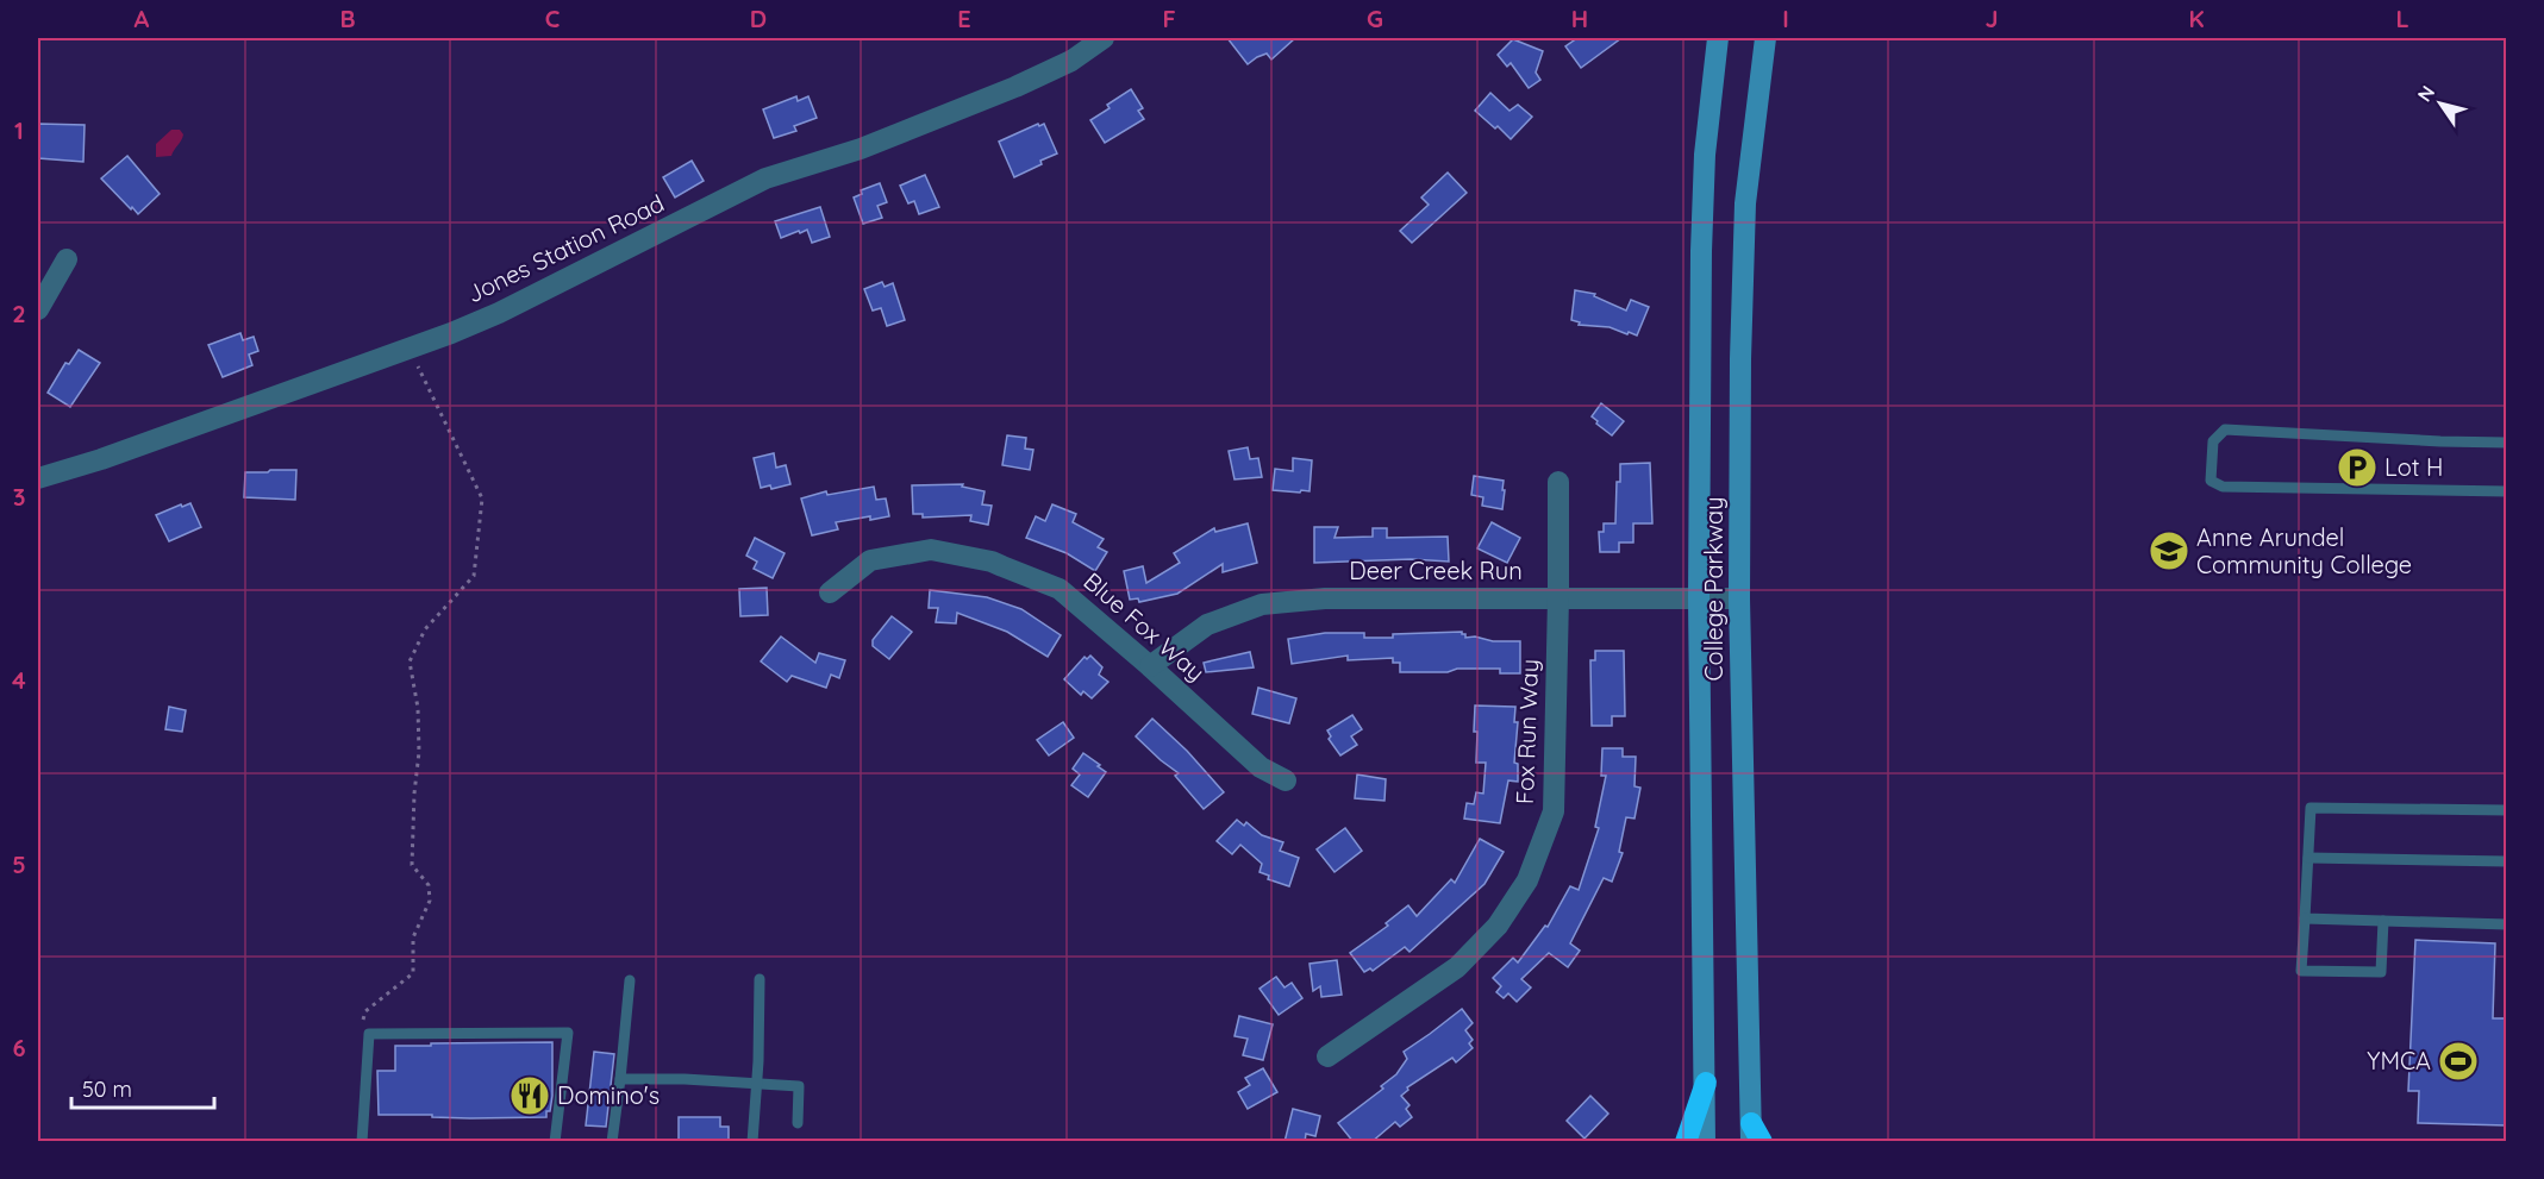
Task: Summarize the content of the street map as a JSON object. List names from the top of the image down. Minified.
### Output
{"streets":{"main road":["College Parkway"],"street":["Jones Station Road","Deer Creek Run","Blue Fox Way","Fox Run Way"]},"crossings":[["Deer Creek Run","College Parkway"],["Deer Creek Run","Blue Fox Way"],["Deer Creek Run","Fox Run Way"]],"places":{"parking":["Lot H"],"school or university":["Anne Arundel Community College"],"sports":["YMCA"],"restaurant":["Domino's"]},"scale_bar":"50 m","north":"top left","grid":{"columns":["A","B","C","D","E","F","G","H","I","J","K","L"],"rows":["1","2","3","4","5","6"]}}
